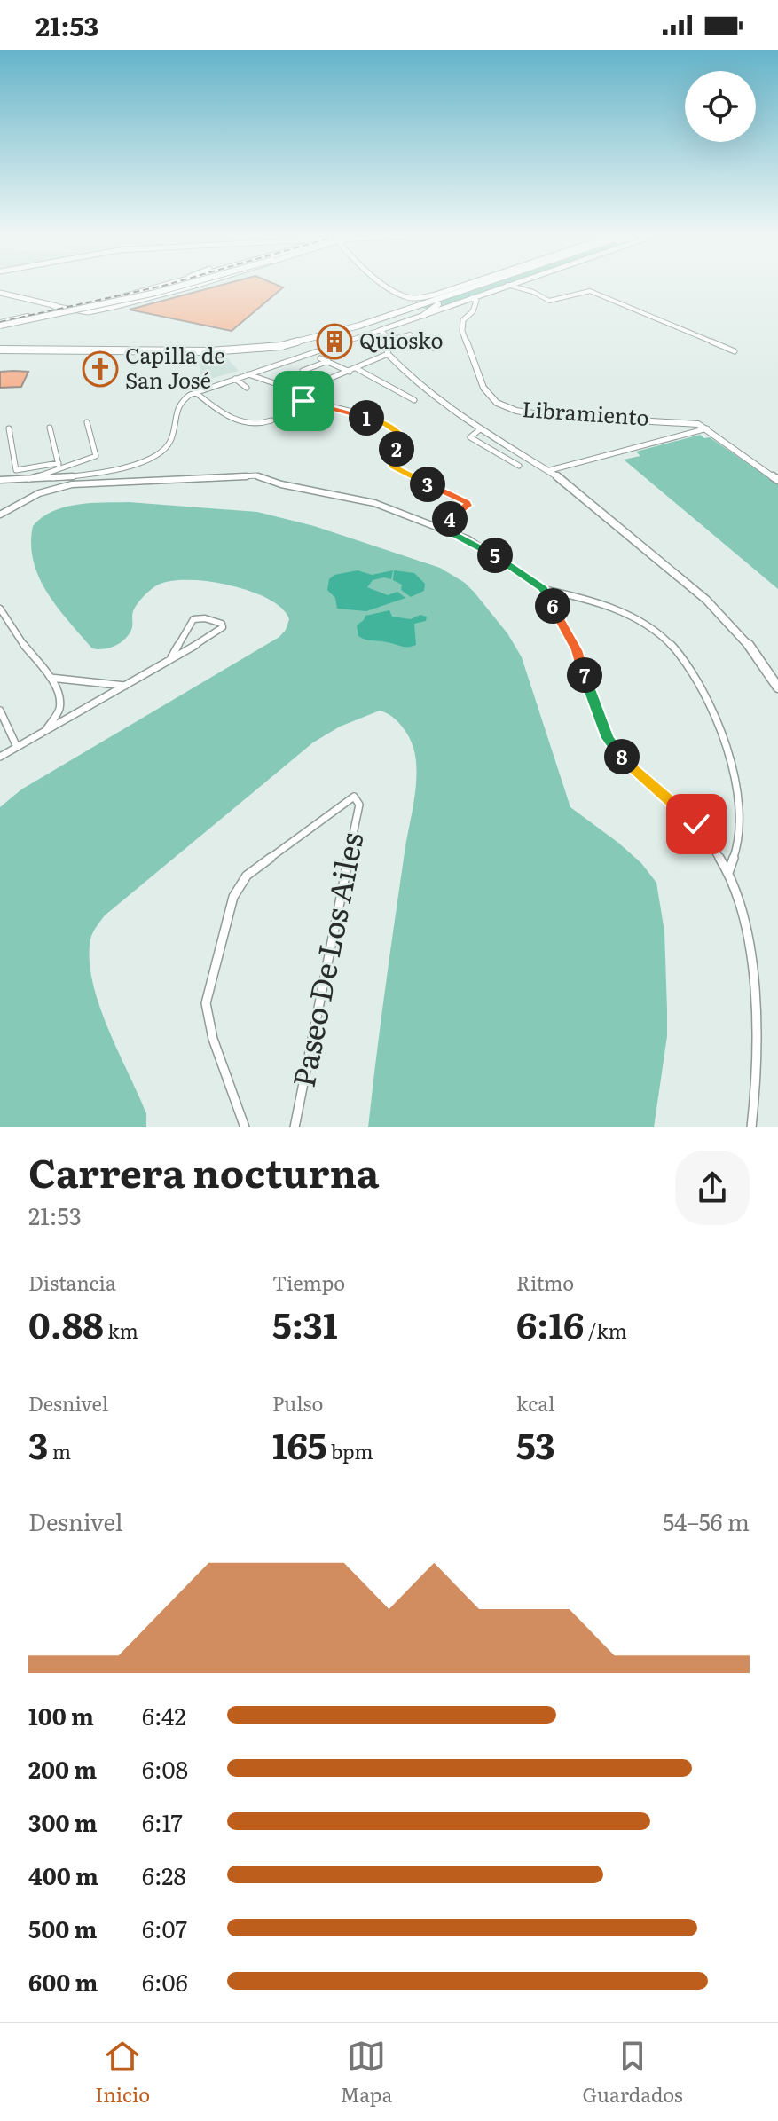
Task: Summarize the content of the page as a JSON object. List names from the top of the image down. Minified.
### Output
{"streets":{"main road":["Libramiento"],"street":["Paseo De Los Ailes"]},"places":{"building":["Quiosko"],"church":["Capilla de San José"]},"page":{"status":"21:53","pins":["1","2","3","4","5","6","7","8"],"heading":["Carrera nocturna","21:53"],"stats":[["Distancia","0.88 km"],["Tiempo","5:31"],["Ritmo","6:16 /km"],["Desnivel","3 m"],["Pulso","165 bpm"],["kcal","53"]],"chart":["Desnivel","54–56 m"],"list":[{"name":"100 m","note":"6:42"},{"name":"200 m","note":"6:08"},{"name":"300 m","note":"6:17"},{"name":"400 m","note":"6:28"},{"name":"500 m","note":"6:07"},{"name":"600 m","note":"6:06"}],"tabs":["Inicio","Mapa","Guardados"]}}
